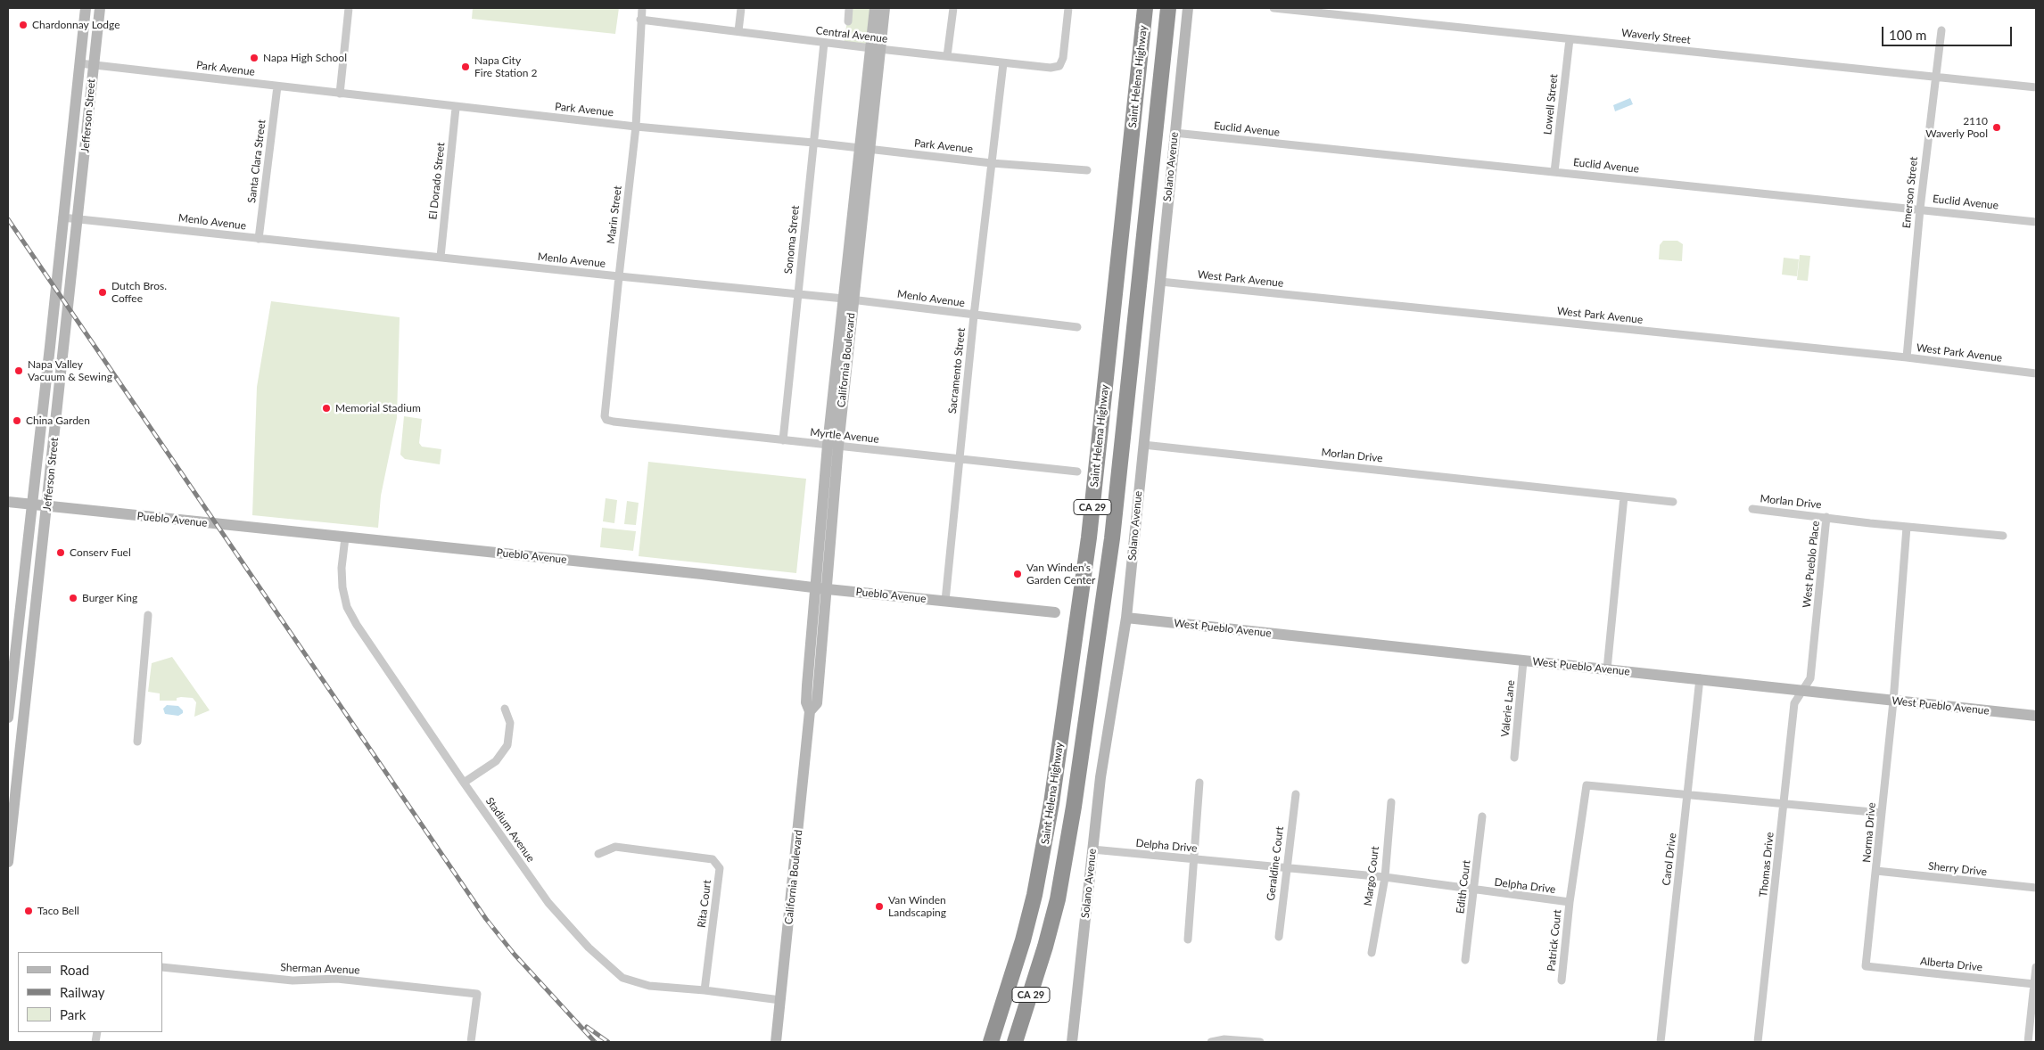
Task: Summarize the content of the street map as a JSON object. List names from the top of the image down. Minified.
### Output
{"streets":{"highway":["Saint Helena Highway","CA 29"],"street":["Central Avenue","Waverly Street","Park Avenue","Lowell Street","Jefferson Street","Euclid Avenue","Santa Clara Street","Solano Avenue","El Dorado Street","Emerson Street","Marin Street","Menlo Avenue","Sonoma Street","West Park Avenue","California Boulevard","Sacramento Street","Myrtle Avenue","Morlan Drive","Pueblo Avenue","West Pueblo Place","West Pueblo Avenue","Valerie Lane","Stadium Avenue","Norma Drive","Delpha Drive","Carol Drive","Geraldine Court","Thomas Drive","Sherry Drive","Margo Court","Edith Court","Rita Court","Patrick Court","Alberta Drive","Sherman Avenue"]},"crossings":[["Central Avenue","Marin Street"],["Central Avenue","Sonoma Street"],["Central Avenue","California Boulevard"],["Central Avenue","Sacramento Street"],["Waverly Street","Lowell Street"],["Waverly Street","Emerson Street"],["Park Avenue","Jefferson Street"],["Park Avenue","Santa Clara Street"],["Park Avenue","El Dorado Street"],["Park Avenue","Marin Street"],["Park Avenue","Sonoma Street"],["Park Avenue","California Boulevard"],["Park Avenue","Sacramento Street"],["Lowell Street","Euclid Avenue"],["Jefferson Street","Menlo Avenue"],["Jefferson Street","Pueblo Avenue"],["Euclid Avenue","Solano Avenue"],["Euclid Avenue","Emerson Street"],["Santa Clara Street","Menlo Avenue"],["Solano Avenue","West Park Avenue"],["Solano Avenue","Morlan Drive"],["Solano Avenue","West Pueblo Avenue"],["Solano Avenue","Delpha Drive"],["El Dorado Street","Menlo Avenue"],["Emerson Street","West Park Avenue"],["Marin Street","Menlo Avenue"],["Marin Street","Myrtle Avenue"],["Menlo Avenue","Sonoma Street"],["Menlo Avenue","California Boulevard"],["Menlo Avenue","Sacramento Street"],["Sonoma Street","Myrtle Avenue"],["California Boulevard","Myrtle Avenue"],["California Boulevard","Pueblo Avenue"],["California Boulevard","Stadium Avenue"],["Sacramento Street","Myrtle Avenue"],["Sacramento Street","Pueblo Avenue"],["Morlan Drive","West Pueblo Place"],["Pueblo Avenue","Stadium Avenue"],["West Pueblo Place","West Pueblo Avenue"],["West Pueblo Place","Thomas Drive"],["West Pueblo Avenue","Valerie Lane"],["West Pueblo Avenue","Norma Drive"],["West Pueblo Avenue","Carol Drive"],["West Pueblo Avenue","Thomas Drive"],["Stadium Avenue","Rita Court"],["Norma Drive","Delpha Drive"],["Norma Drive","Sherry Drive"],["Norma Drive","Alberta Drive"],["Delpha Drive","Carol Drive"],["Delpha Drive","Geraldine Court"],["Delpha Drive","Thomas Drive"],["Delpha Drive","Margo Court"],["Delpha Drive","Edith Court"],["Delpha Drive","Patrick Court"]],"places":["Chardonnay Lodge","Napa High School","Napa City Fire Station 2","2110 Waverly Pool","Dutch Bros. Coffee","Napa Valley Vacuum & Sewing","Memorial Stadium","China Garden","Conserv Fuel","Van Winden’s Garden Center","Burger King","Van Winden Landscaping","Taco Bell"],"legend":["Road","Railway","Park"],"scale_bar":"100 m"}
